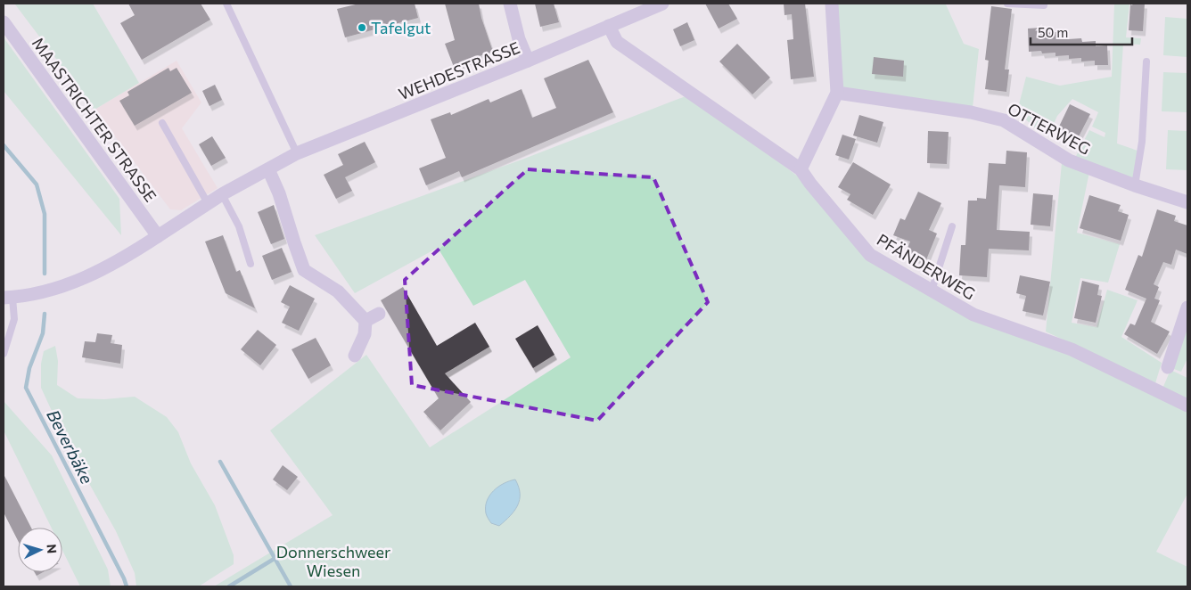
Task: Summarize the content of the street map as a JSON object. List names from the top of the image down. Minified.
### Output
{"streets":{"street":["WEHDESTRASSE","MAASTRICHTER STRASSE","OTTERWEG","PFÄNDERWEG"]},"crossings":[["WEHDESTRASSE","MAASTRICHTER STRASSE"],["WEHDESTRASSE","PFÄNDERWEG"]],"water":["Beverbäke"],"parks":["Donnerschweer Wiesen"],"places":["Tafelgut"],"scale_bar":"50 m","north":"right"}
